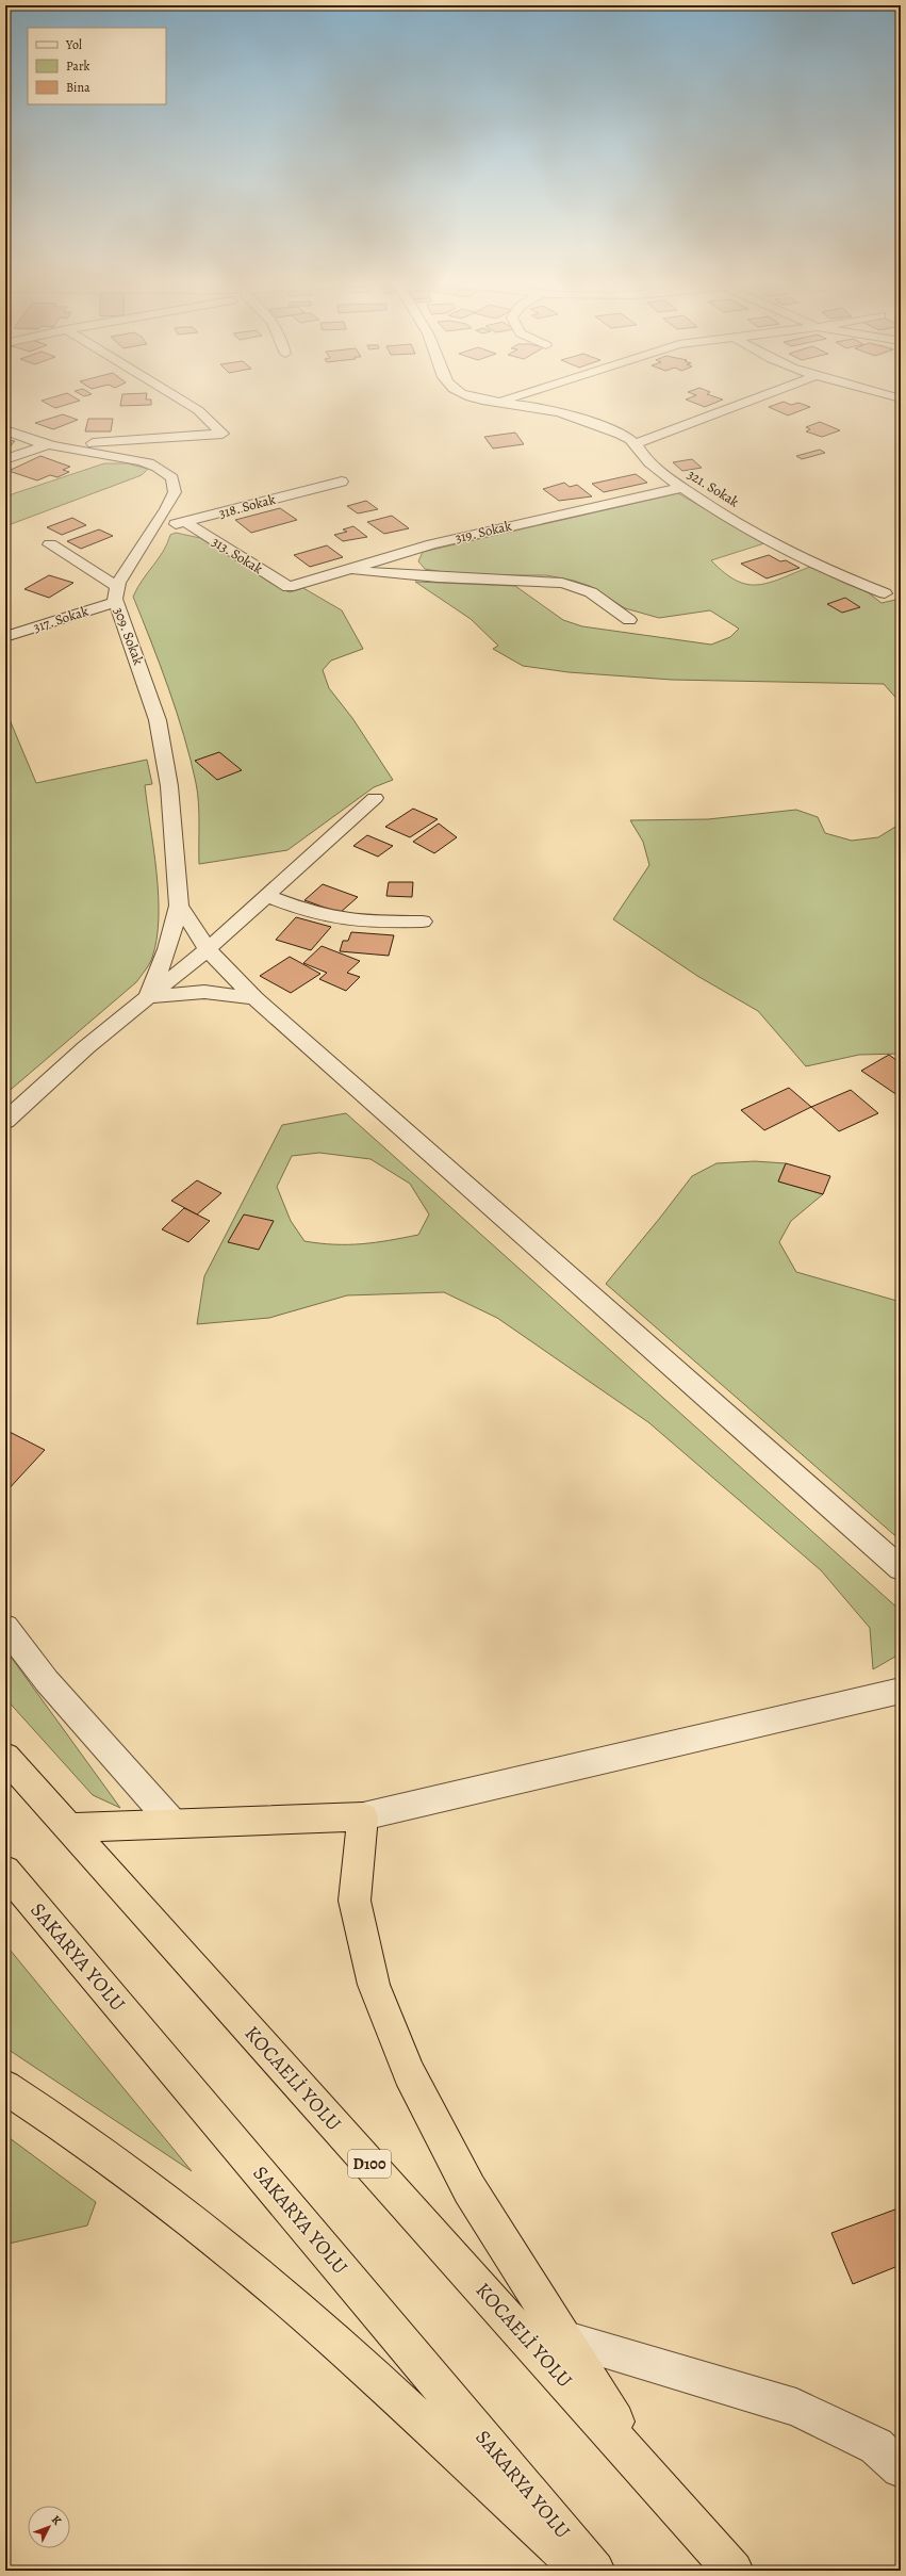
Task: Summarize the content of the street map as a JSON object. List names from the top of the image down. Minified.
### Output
{"streets":{"highway":["SAKARYA YOLU","KOCAELİ YOLU","D100"],"street":["321. Sokak","318. Sokak","319. Sokak","313. Sokak","317. Sokak","309. Sokak"]},"crossings":[["321. Sokak","319. Sokak"],["318. Sokak","313. Sokak"],["318. Sokak","309. Sokak"],["319. Sokak","313. Sokak"],["317. Sokak","309. Sokak"]],"legend":["Yol","Park","Bina"],"north":"top right"}
